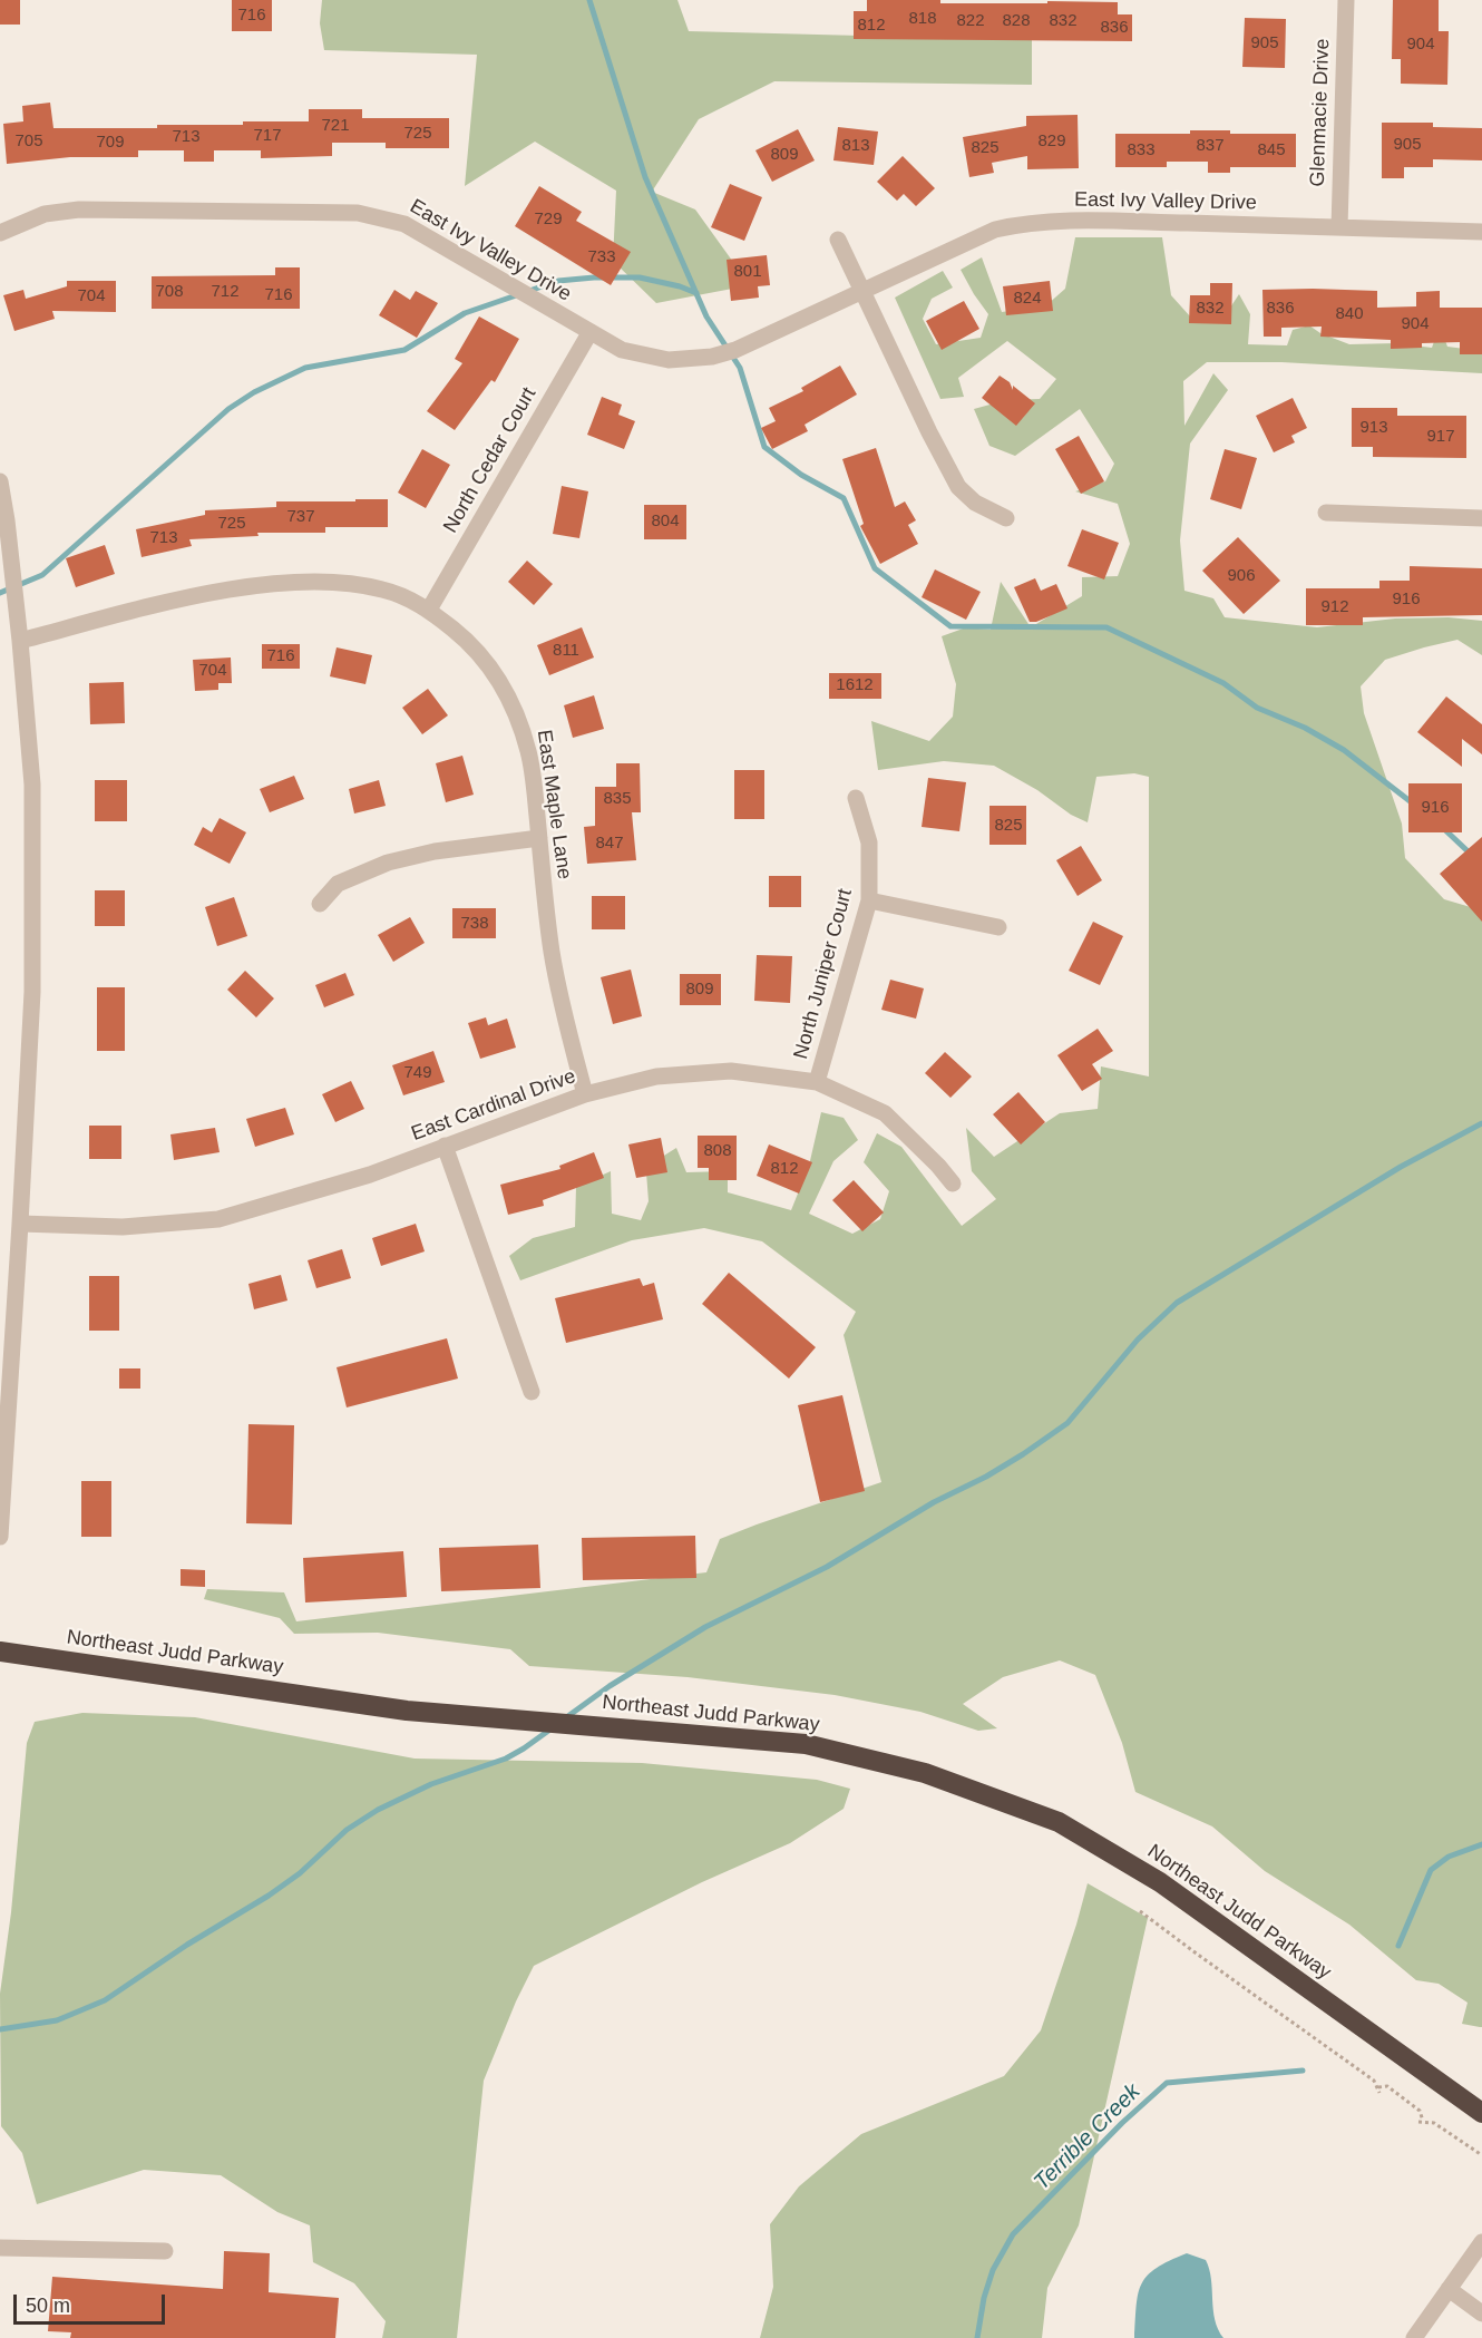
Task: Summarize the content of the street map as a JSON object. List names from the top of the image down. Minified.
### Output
{"streets":{"highway":["Northeast Judd Parkway"],"street":["Glenmacie Drive","East Ivy Valley Drive","North Cedar Court","East Maple Lane","North Juniper Court","East Cardinal Drive"]},"crossings":[["Glenmacie Drive","East Ivy Valley Drive"],["East Ivy Valley Drive","North Cedar Court"],["North Cedar Court","East Maple Lane"],["East Maple Lane","East Cardinal Drive"],["North Juniper Court","East Cardinal Drive"]],"water":["Terrible Creek"],"house_numbers":["716","818","822","828","832","812","836","905","904","721","725","717","713","705","829","709","905","813","837","825","833","845","809","729","733","801","708","712","716","704","824","832","836","840","904","913","917","737","804","725","713","906","916","912","811","716","704","1612","835","916","825","847","738","809","749","808","812"],"scale_bar":"50 m"}
